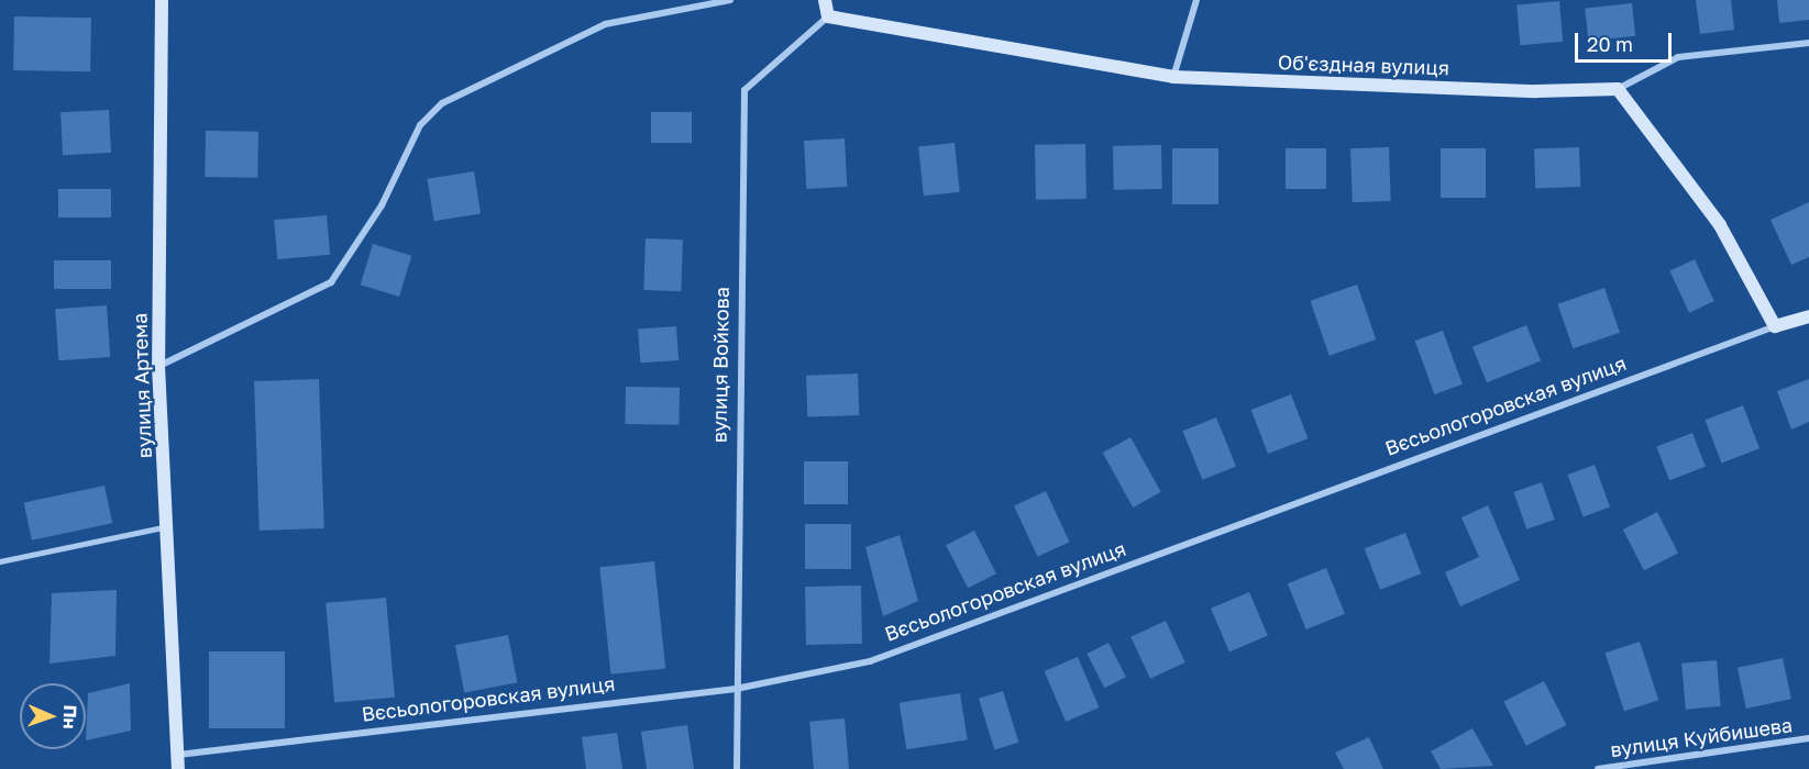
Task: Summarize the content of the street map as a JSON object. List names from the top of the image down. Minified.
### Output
{"streets":{"street":["Об'єздная вулиця","вулиця Войкова","вулиця Артема","Вєсьологоровская вулиця","вулиця Куйбишева"]},"crossings":[["Об'єздная вулиця","вулиця Войкова"],["вулиця Войкова","Вєсьологоровская вулиця"],["вулиця Артема","Вєсьологоровская вулиця"]],"scale_bar":"20 m","north":"right"}
